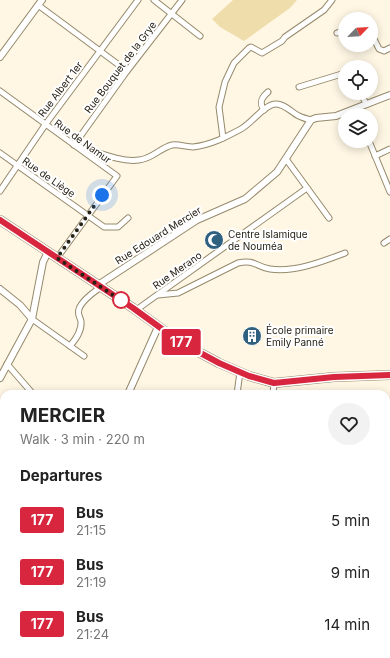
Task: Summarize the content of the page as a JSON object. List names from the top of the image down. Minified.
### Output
{"streets":{"street":["Rue Bouquet de la Grye","Rue Albert 1er","Rue de Namur","Rue de Liège","Rue Edouard Mercier","Rue Merano"]},"crossings":[["Rue Bouquet de la Grye","Rue de Namur"],["Rue Albert 1er","Rue de Namur"],["Rue Albert 1er","Rue de Liège"],["Rue de Namur","Rue de Liège"]],"places":{"mosque":["Centre Islamique de Nouméa"],"building":["École primaire Emily Panné"]},"lines":["bus line 177"],"north":"top right","page":{"on_map":"177","heading":[["MERCIER","Walk · 3 min · 220 m"],"Departures"],"list":[{"mark":"177","name":"Bus","note":"21:15","value":"5 min"},{"mark":"177","name":"Bus","note":"21:19","value":"9 min"},{"mark":"177","name":"Bus","note":"21:24","value":"14 min"}]}}
